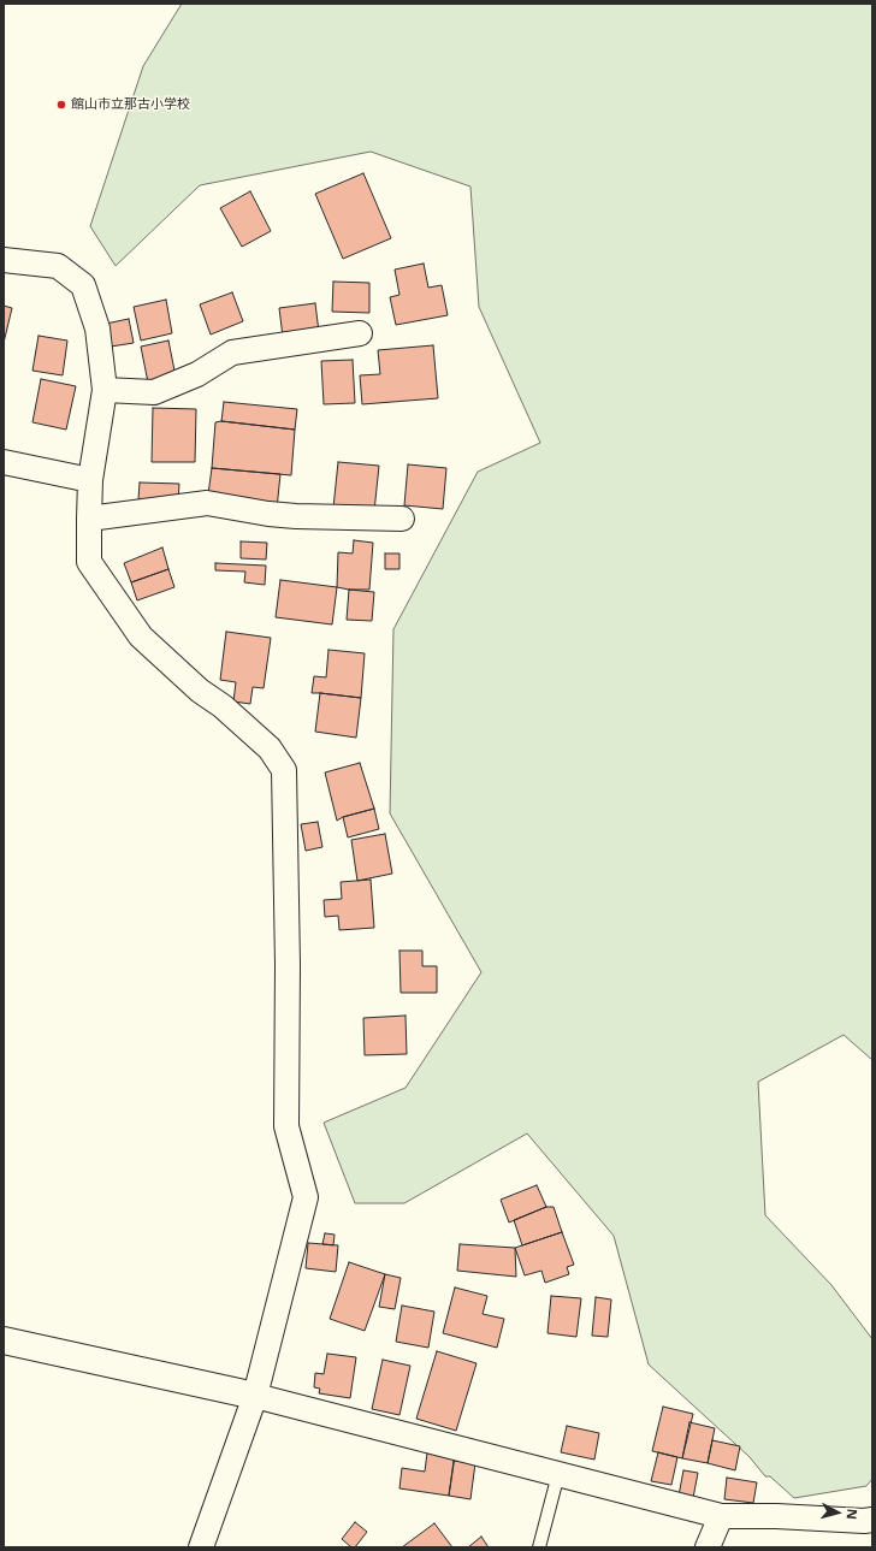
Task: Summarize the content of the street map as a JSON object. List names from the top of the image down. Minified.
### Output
{"places":["館山市立那古小学校"],"north":"right"}
